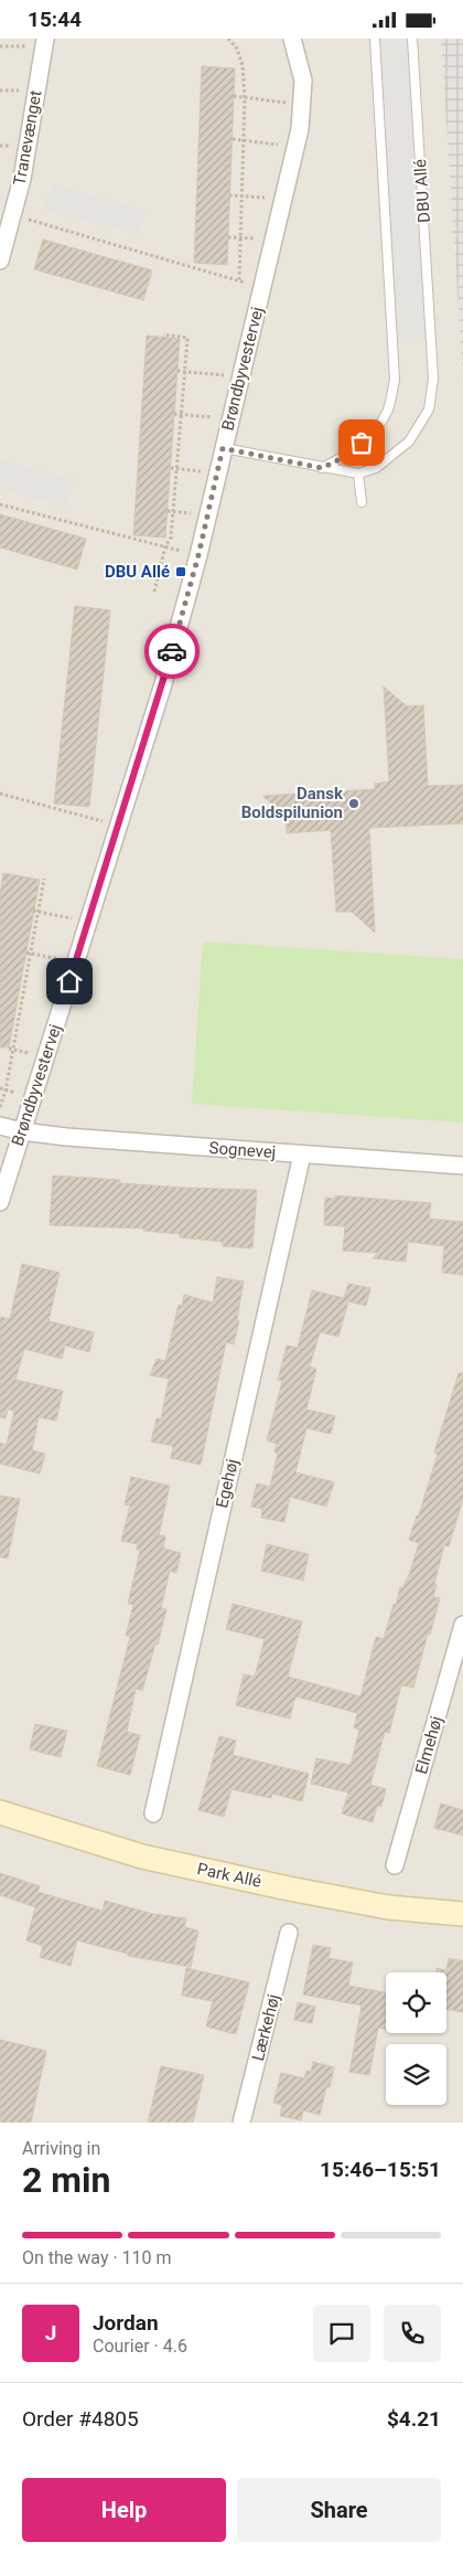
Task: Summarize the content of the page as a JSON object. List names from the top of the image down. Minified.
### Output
{"streets":{"street":["Tranevænget","Brøndbyvestervej","Sognevej","Egehøj","Elmehøj","Park Allé","Lærkehøj"],"lane":["DBU Allé"]},"crossings":[["Brøndbyvestervej","Sognevej"],["Sognevej","Egehøj"]],"places":{"transit":["DBU Allé"],"other":["Dansk Boldspilunion"]},"page":{"status":"15:44","heading":["2 min","Arriving in","15:46–15:51"],"panel":["Jordan","Courier · 4.6","Order #4805","$4.21"],"bar":"On the way · 110 m","round":"J","buttons":["Help","Share"]}}
